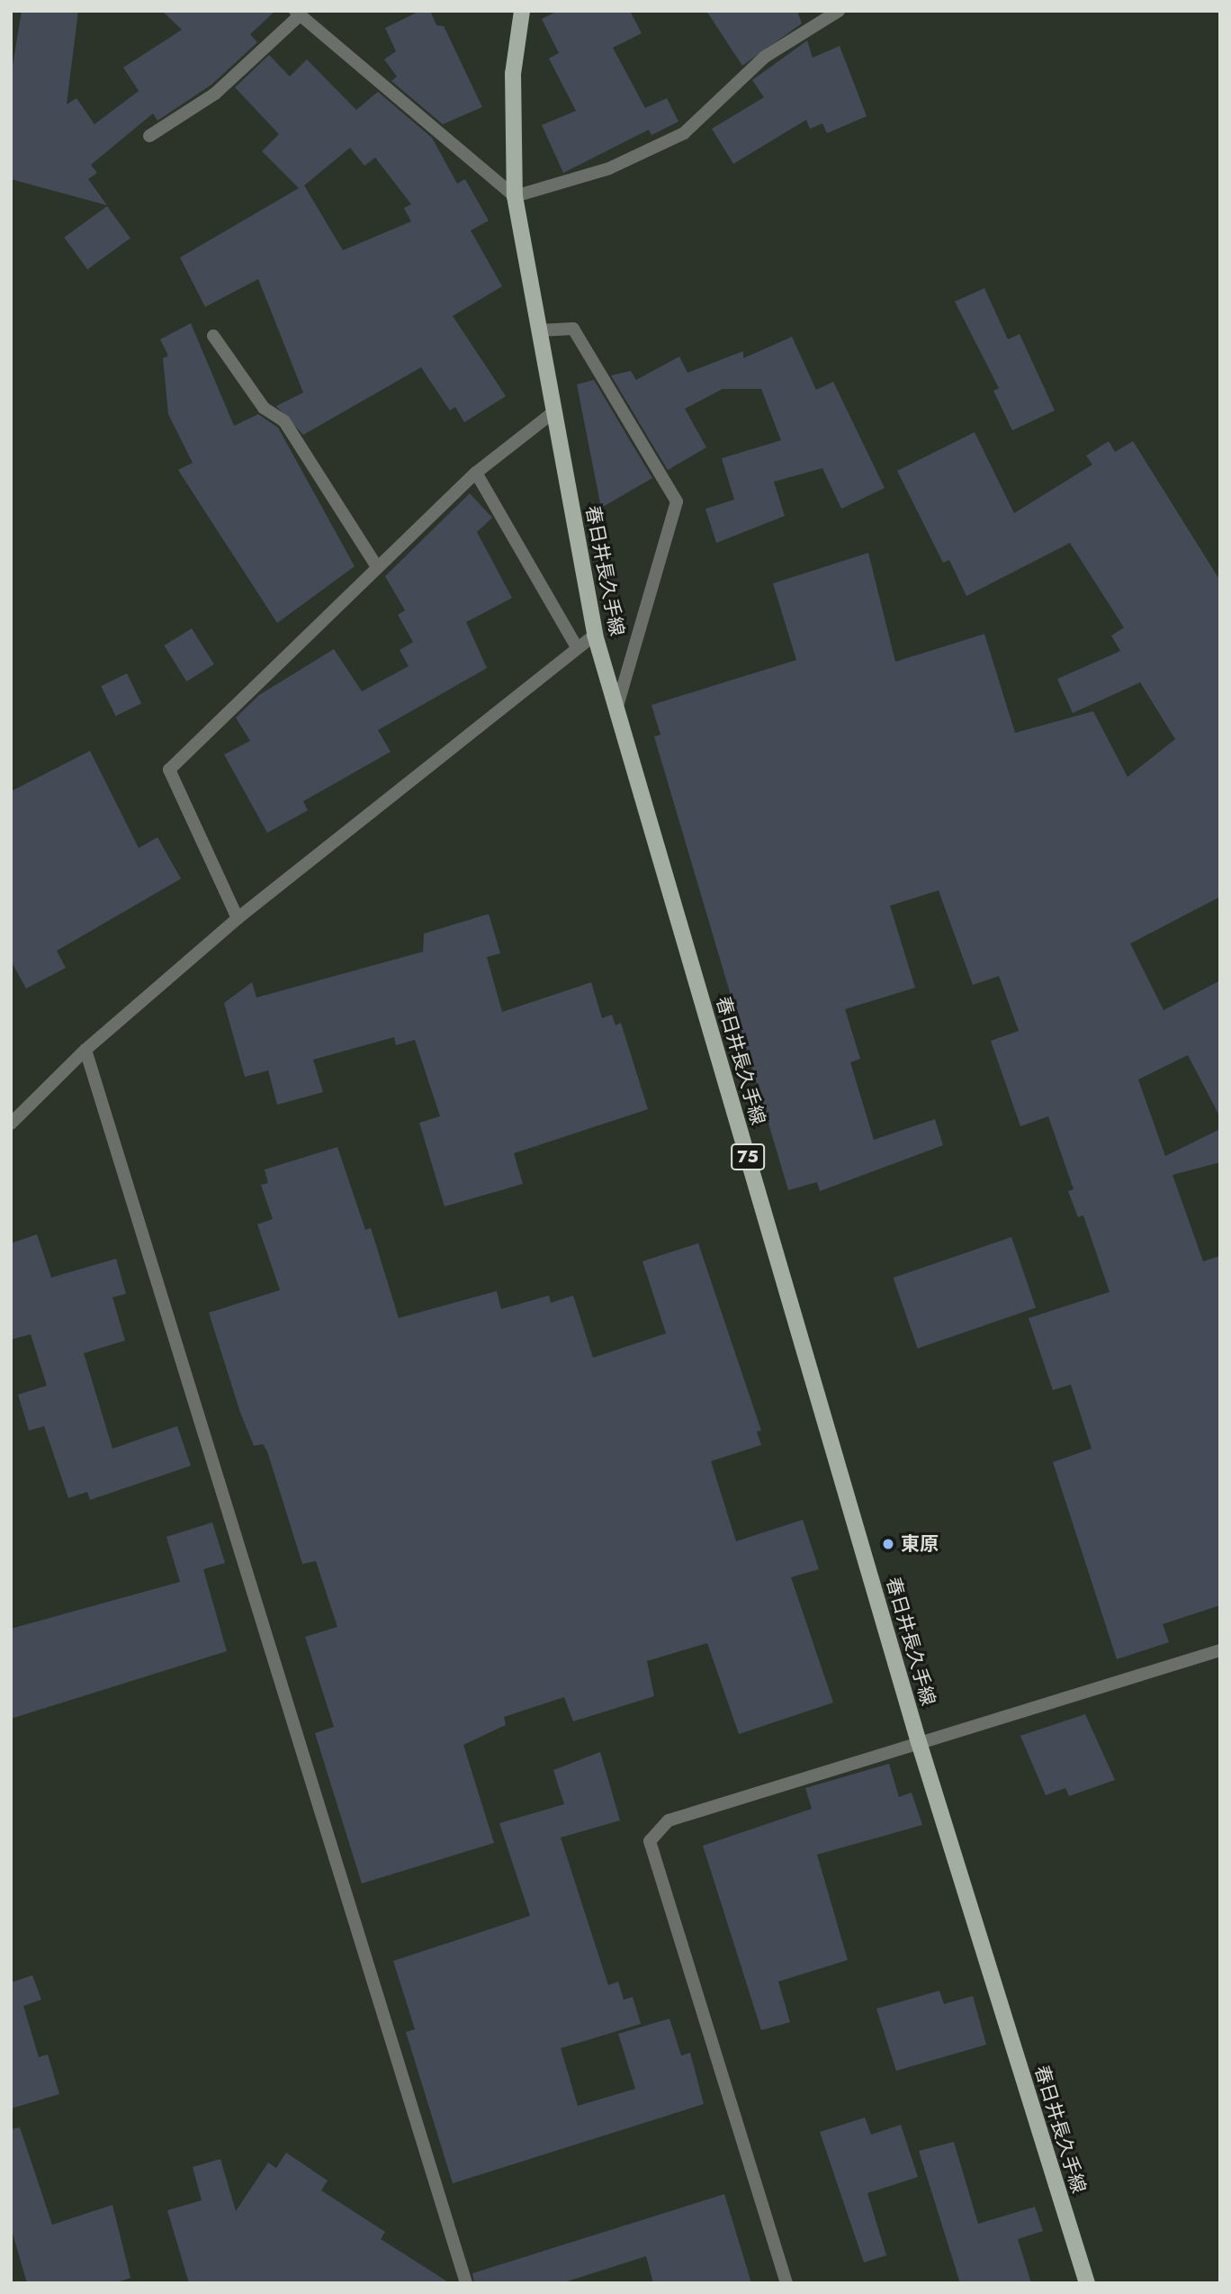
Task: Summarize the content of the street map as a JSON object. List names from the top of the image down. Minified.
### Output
{"streets":{"main road":["春日井長久手線","75"]},"places":["東原"]}
